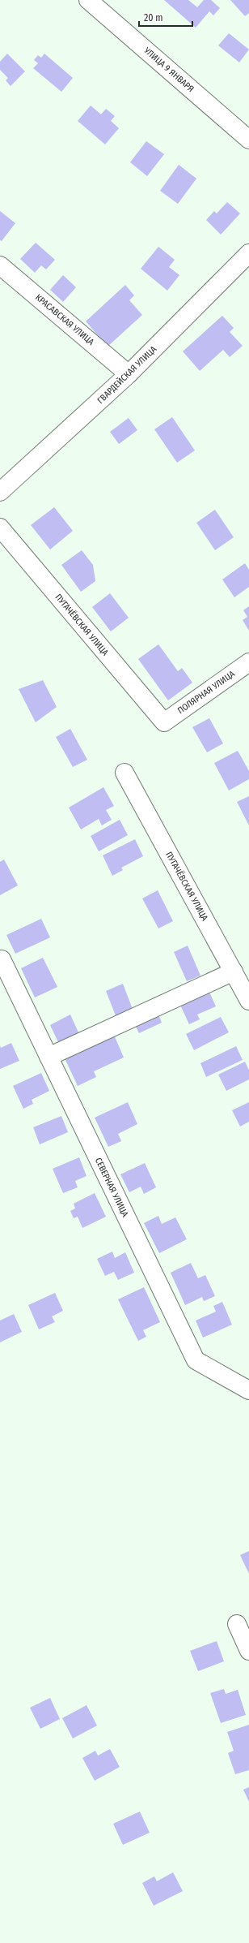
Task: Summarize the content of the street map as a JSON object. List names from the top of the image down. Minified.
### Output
{"streets":{"street":["УЛИЦА 9 ЯНВАРЯ","КРАСАВСКАЯ УЛИЦА","ГВАРДЕЙСКАЯ УЛИЦА","ПУГАЧЁВСКАЯ УЛИЦА","ПОЛЯРНАЯ УЛИЦА","СЕВЕРНАЯ УЛИЦА"]},"crossings":[["КРАСАВСКАЯ УЛИЦА","ГВАРДЕЙСКАЯ УЛИЦА"],["ПУГАЧЁВСКАЯ УЛИЦА","ПОЛЯРНАЯ УЛИЦА"]],"scale_bar":"20 m"}
